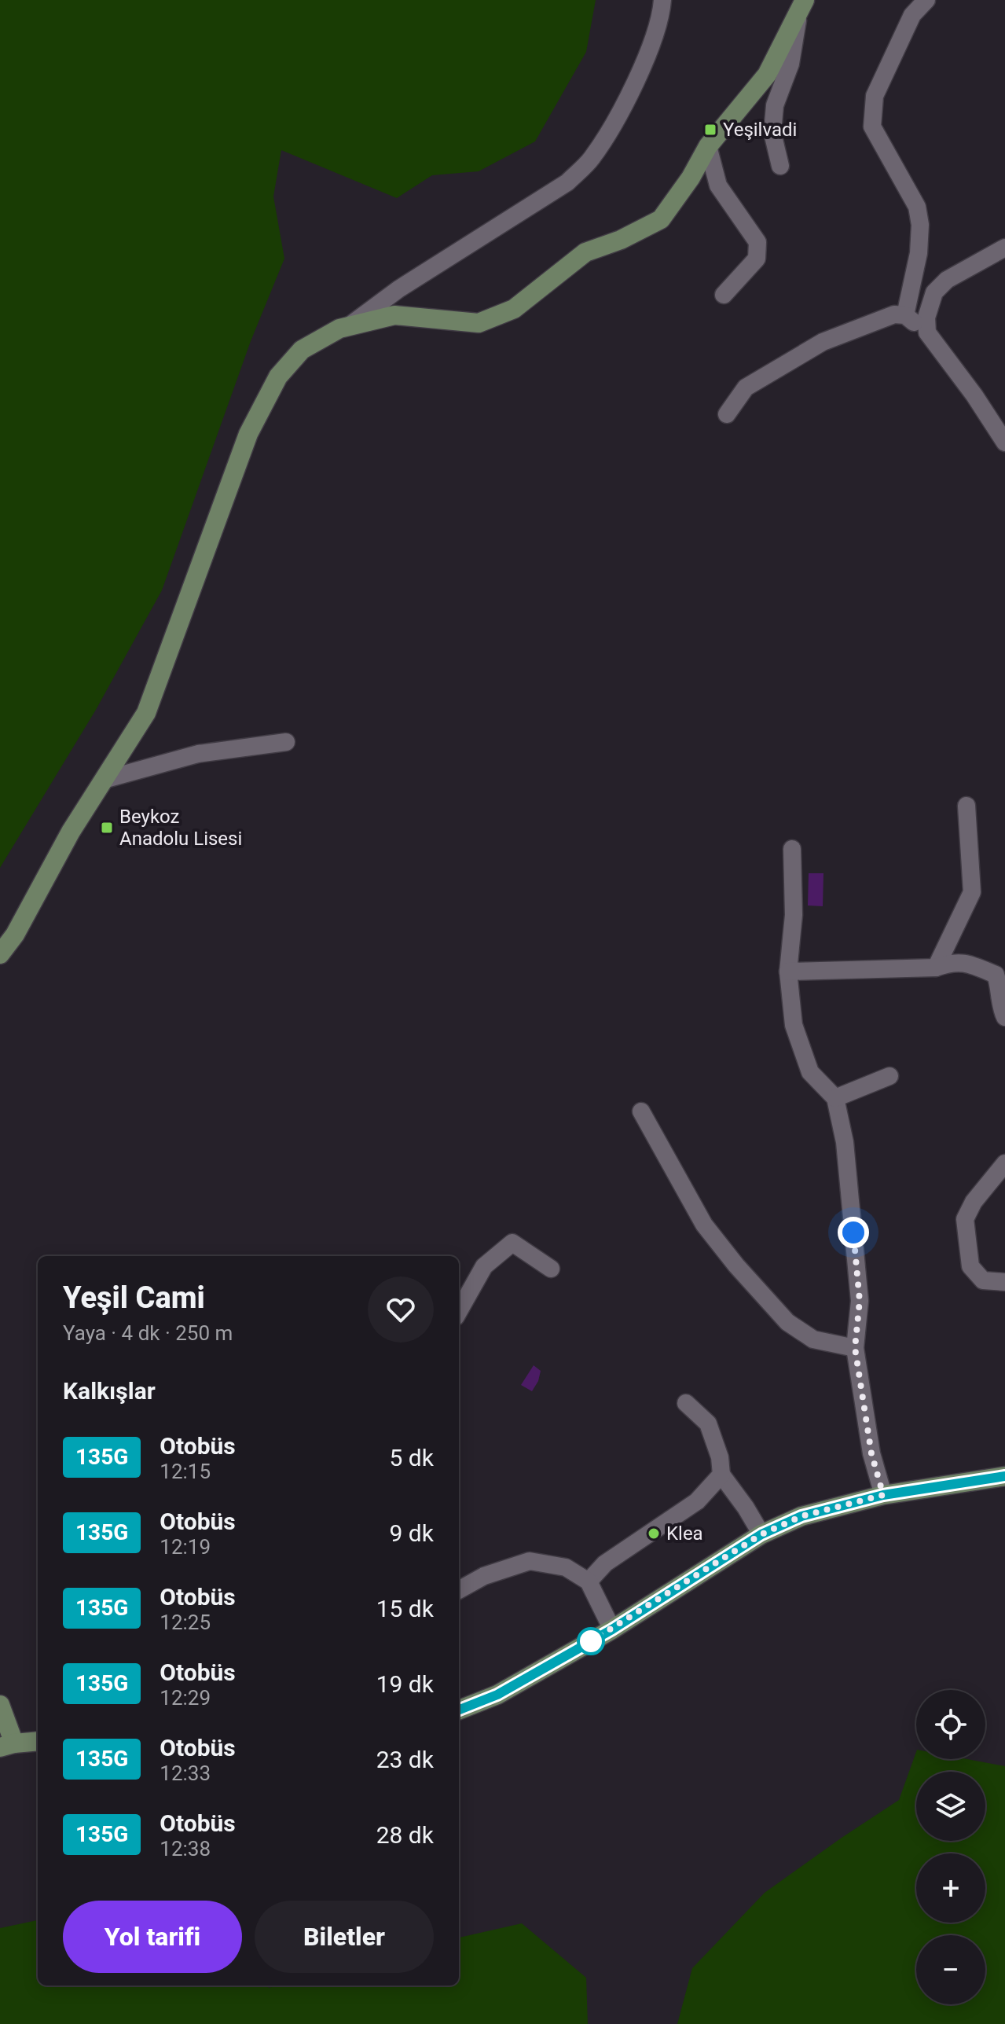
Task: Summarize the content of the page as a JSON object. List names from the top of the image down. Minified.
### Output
{"places":{"transit":["Yeşilvadi","Beykoz Anadolu Lisesi"],"other":["Klea"]},"lines":["bus line 135G"],"page":{"heading":[["Yeşil Cami","Yaya · 4 dk · 250 m"],"Kalkışlar"],"list":[{"mark":"135G","name":"Otobüs","note":"12:15","value":"5 dk"},{"mark":"135G","name":"Otobüs","note":"12:19","value":"9 dk"},{"mark":"135G","name":"Otobüs","note":"12:25","value":"15 dk"},{"mark":"135G","name":"Otobüs","note":"12:29","value":"19 dk"},{"mark":"135G","name":"Otobüs","note":"12:33","value":"23 dk"},{"mark":"135G","name":"Otobüs","note":"12:38","value":"28 dk"}],"map_buttons":["+","−"],"buttons":["Yol tarifi","Biletler"]}}
